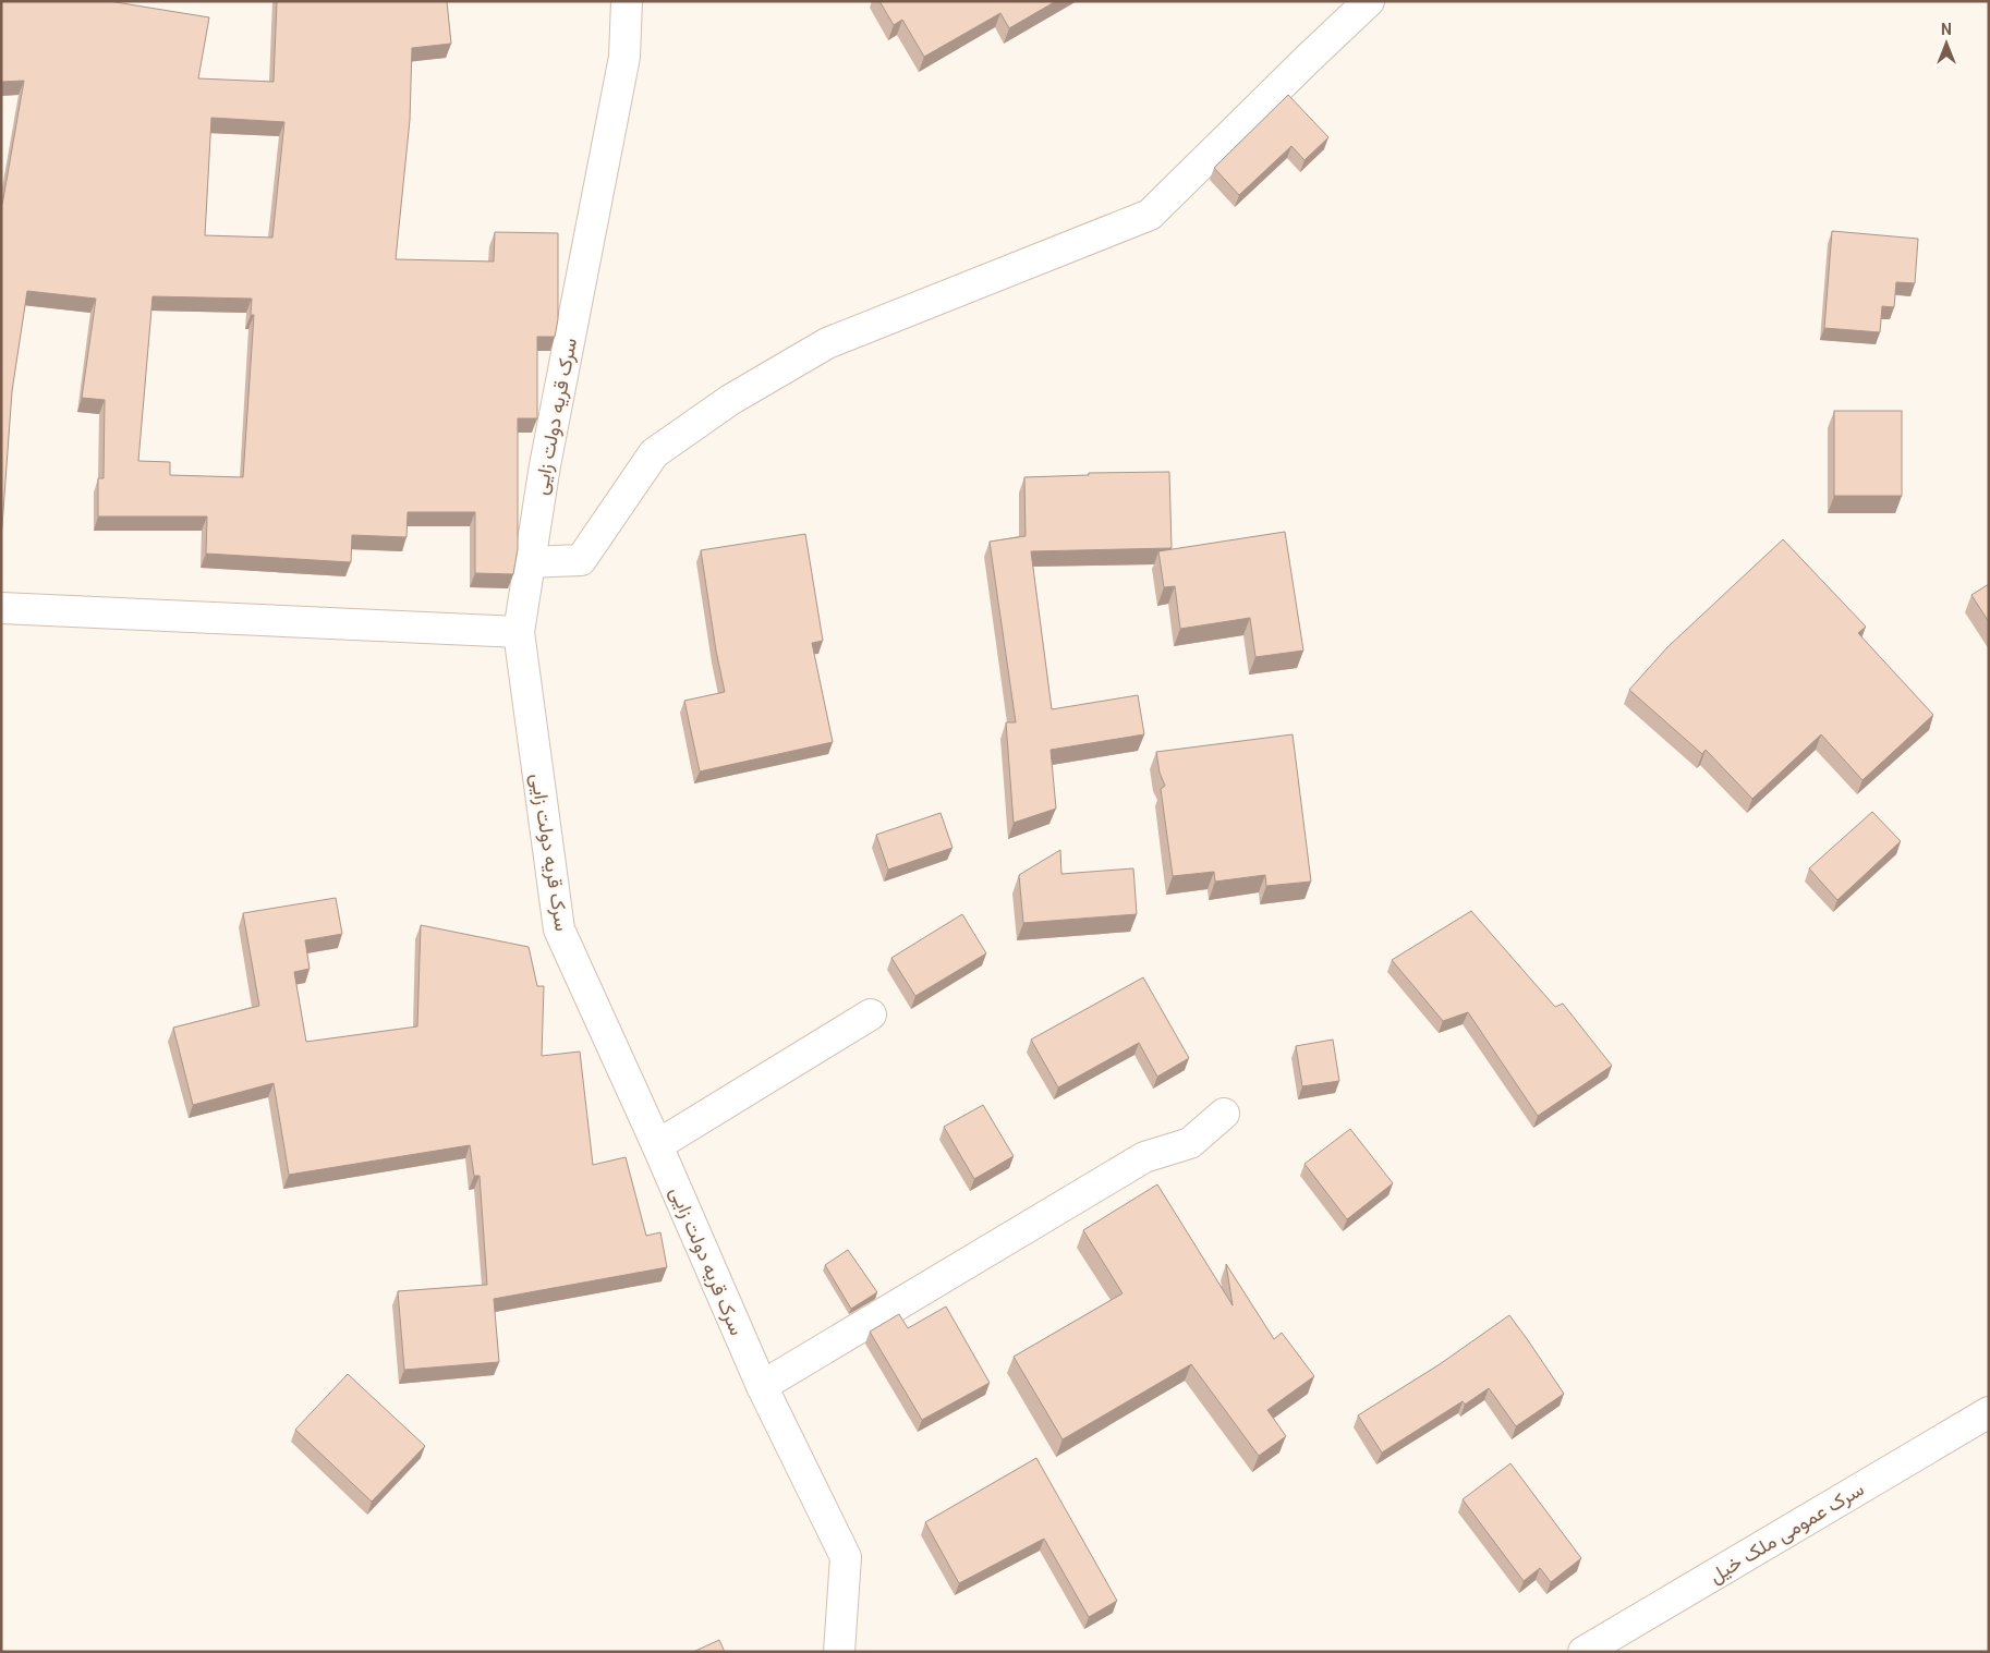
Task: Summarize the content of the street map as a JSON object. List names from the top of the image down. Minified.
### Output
{"streets":{"street":["سرک قریه دولت زایی","سرک عمومی ملک خیل"]},"north":"top"}
